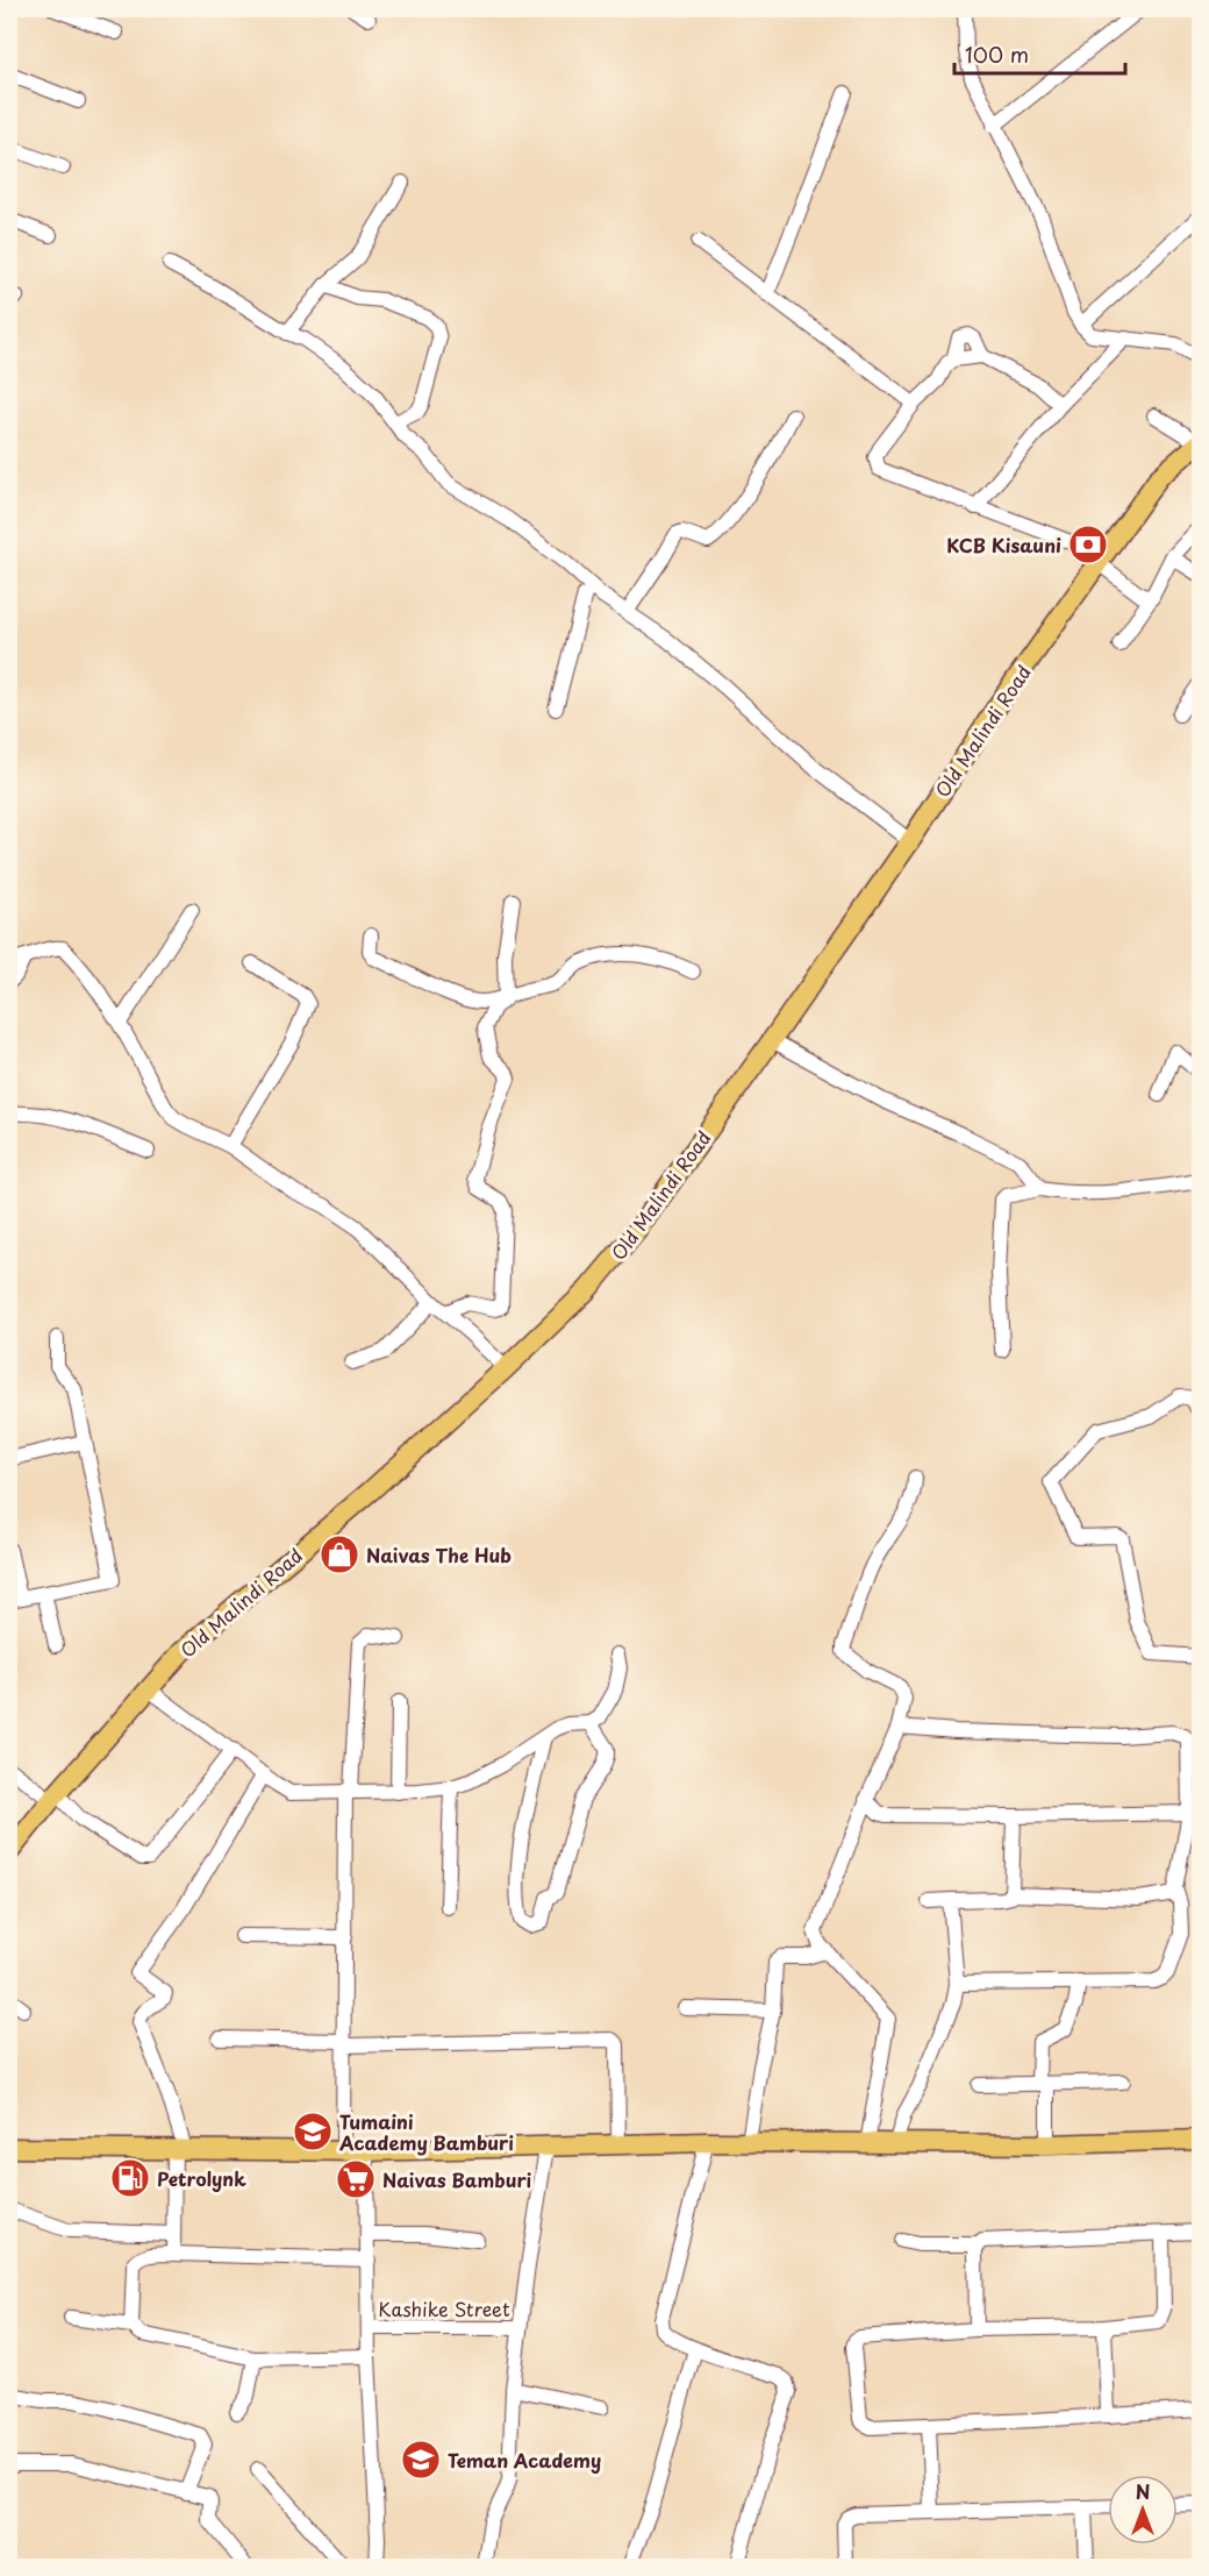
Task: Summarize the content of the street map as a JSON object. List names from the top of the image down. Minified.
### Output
{"streets":{"main road":["Old Malindi Road"],"street":["Kashike Street"]},"places":{"bank":["KCB Kisauni"],"shop":["Naivas The Hub"],"school or university":["Tumaini Academy Bamburi","Teman Academy"],"fuel station":["Petrolynk"],"supermarket":["Naivas Bamburi"]},"scale_bar":"100 m","north":"top"}
